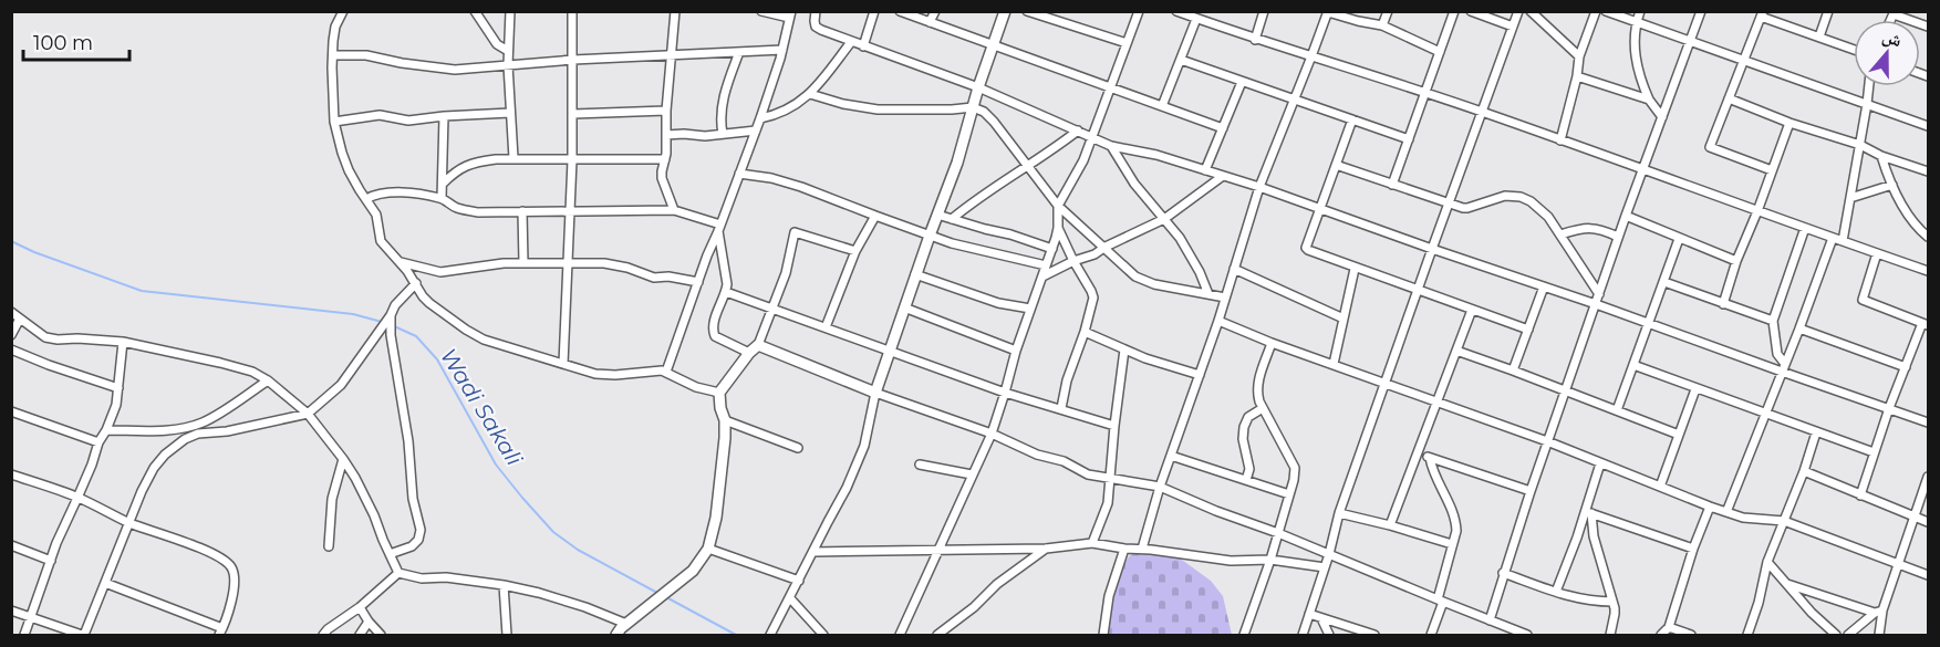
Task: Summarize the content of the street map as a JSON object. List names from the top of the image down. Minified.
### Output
{"water":["Wadi Sakali"],"scale_bar":"100 m","north":"top"}
